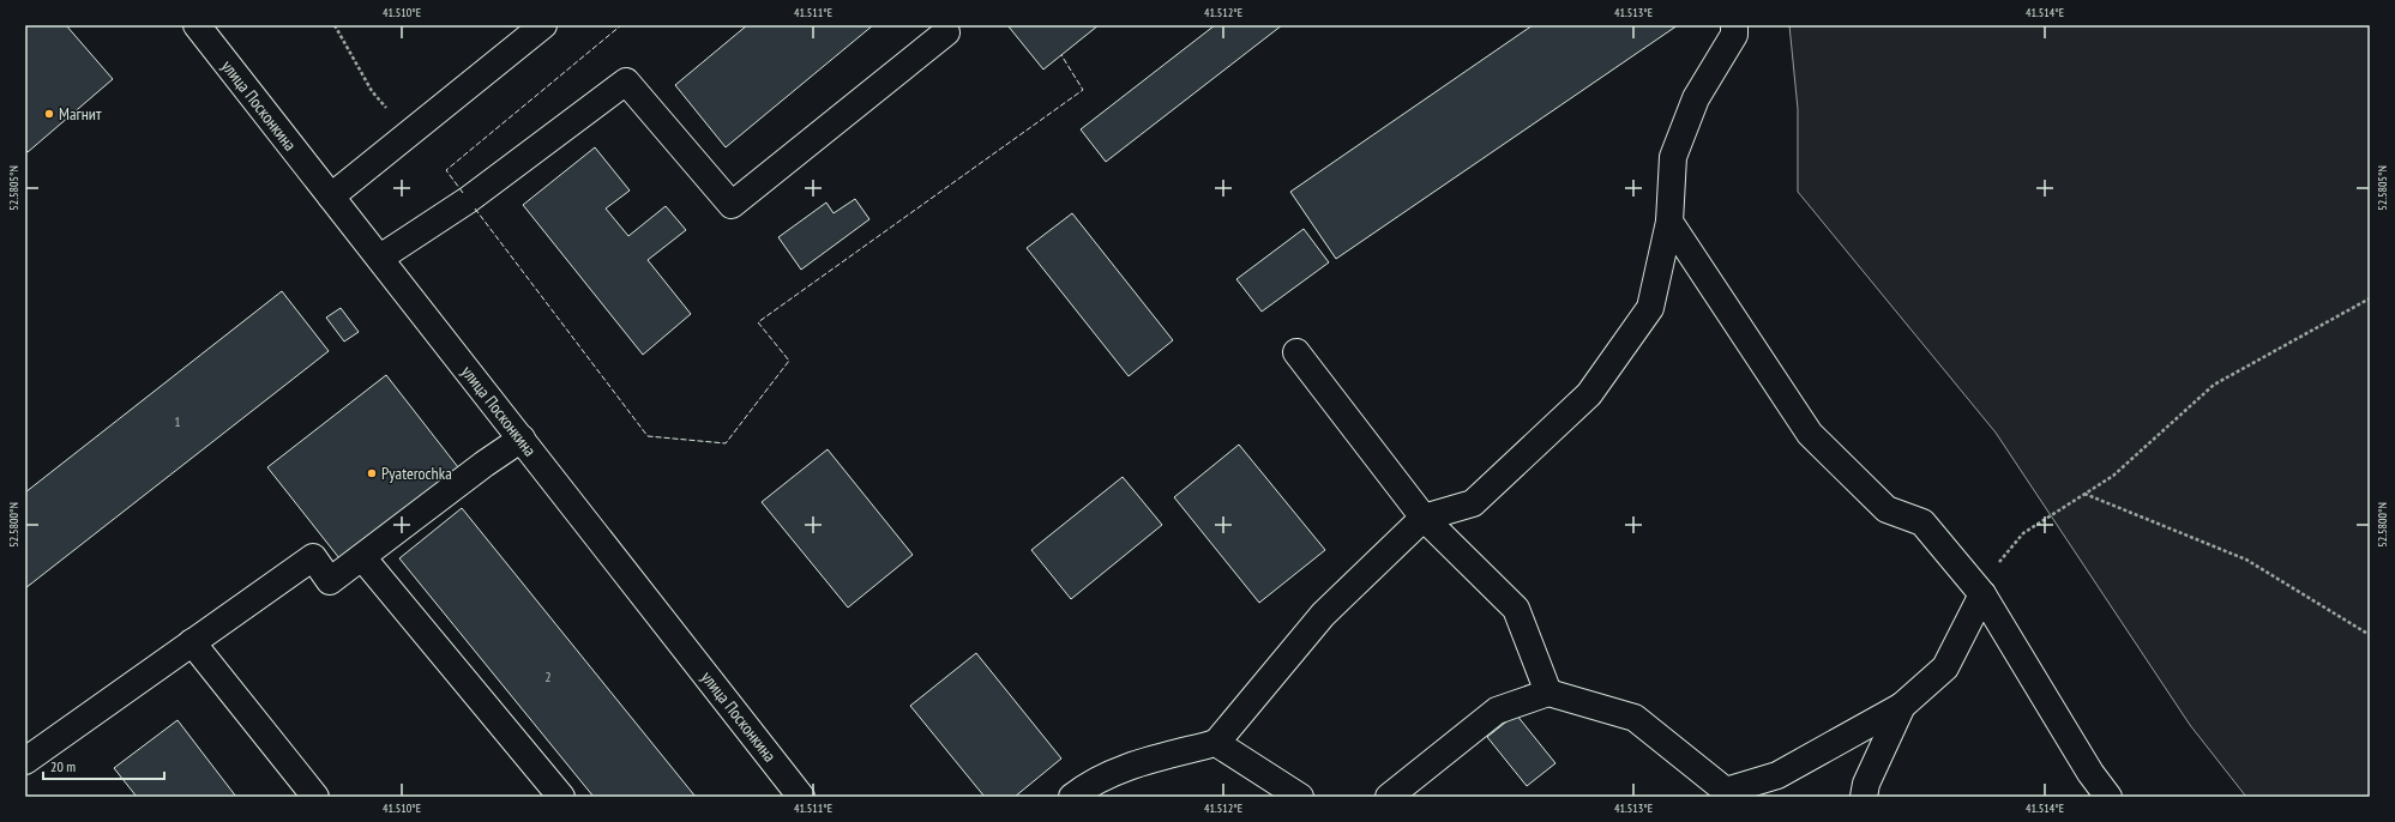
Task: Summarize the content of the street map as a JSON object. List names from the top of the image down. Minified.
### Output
{"streets":{"street":["улица Посконкина"]},"places":["Магнит","Pyaterochka"],"house_numbers":["1","2"],"scale_bar":"20 m","coordinates":["41.510°E","41.511°E","41.512°E","41.513°E","41.514°E","52.5805°N","52.5800°N"]}
